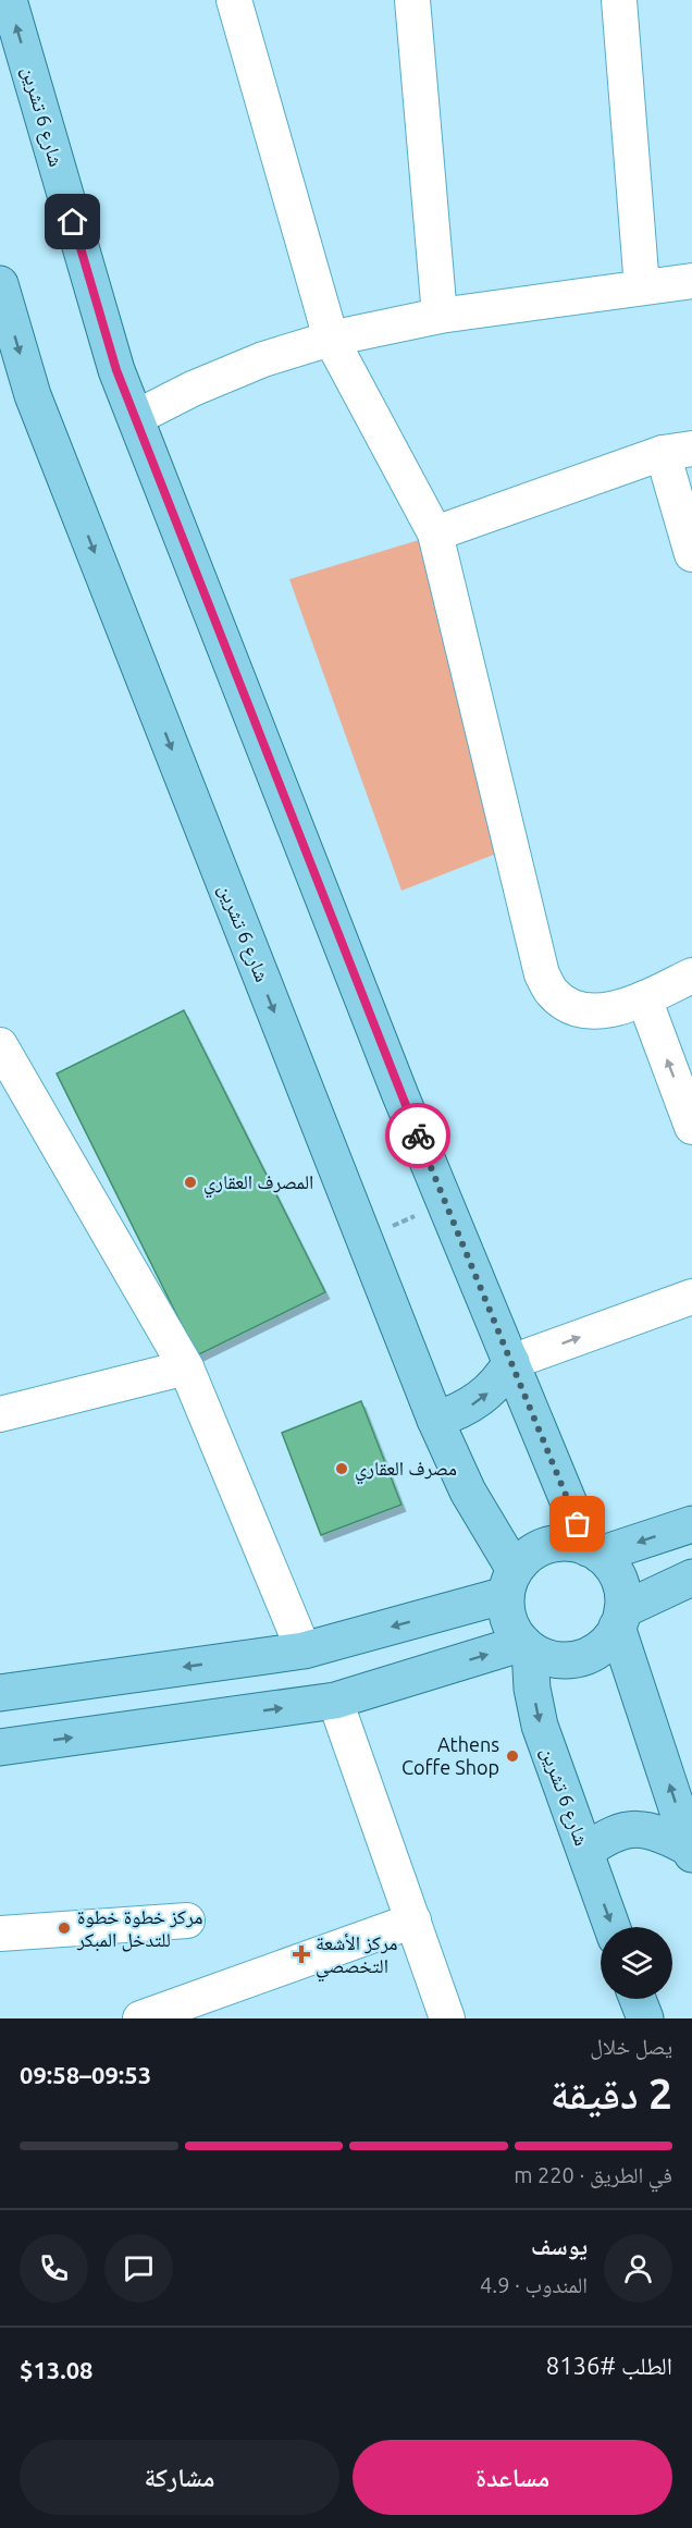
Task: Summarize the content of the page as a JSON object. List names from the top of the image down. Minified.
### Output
{"streets":{"main road":["شارع 6 تشرين"]},"places":{"other":["المصرف العقاري","مصرف العقاري","Athens Coffe Shop","مركز خطوة خطوة للتدخل المبكر"],"health":["مركز الأشعة التخصصي"]},"page":{"heading":["2 دقيقة","يصل خلال","09:53–09:58"],"panel":["يوسف","المندوب · 4.9","الطلب #8136","$13.08"],"bar":"في الطريق · 220 m","buttons":["مساعدة","مشاركة"]}}
